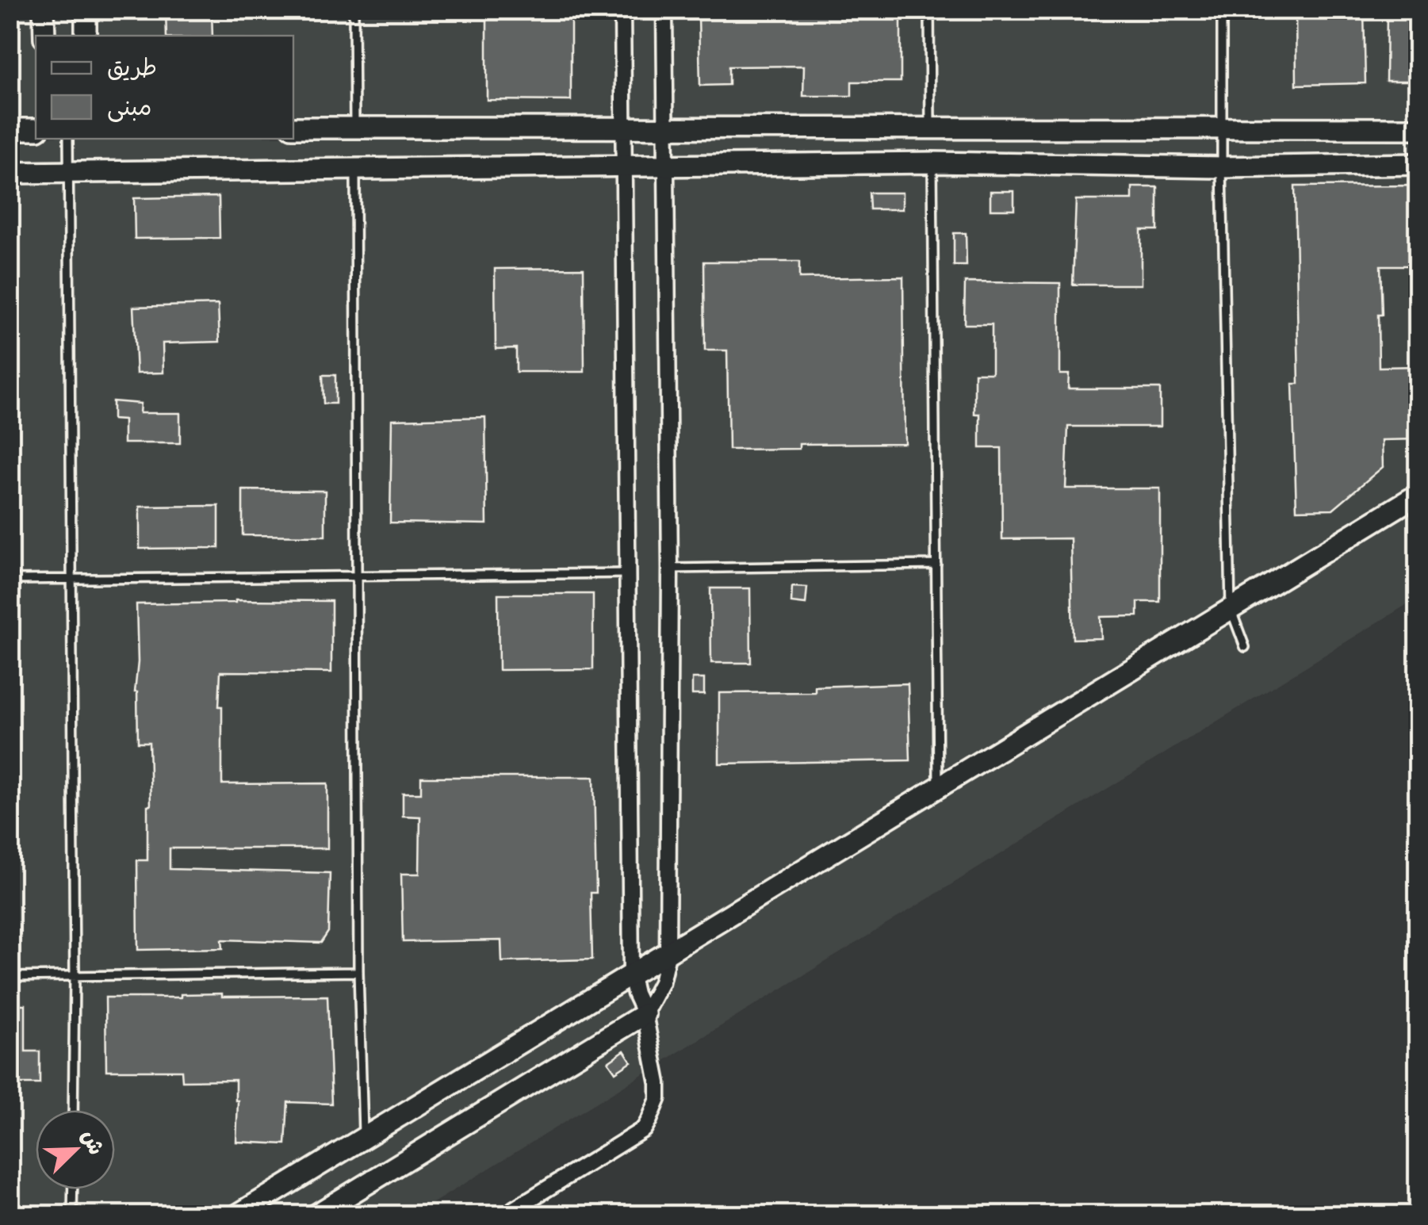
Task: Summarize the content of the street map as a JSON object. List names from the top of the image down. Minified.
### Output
{"legend":["طريق","مبنى"],"north":"top right"}
